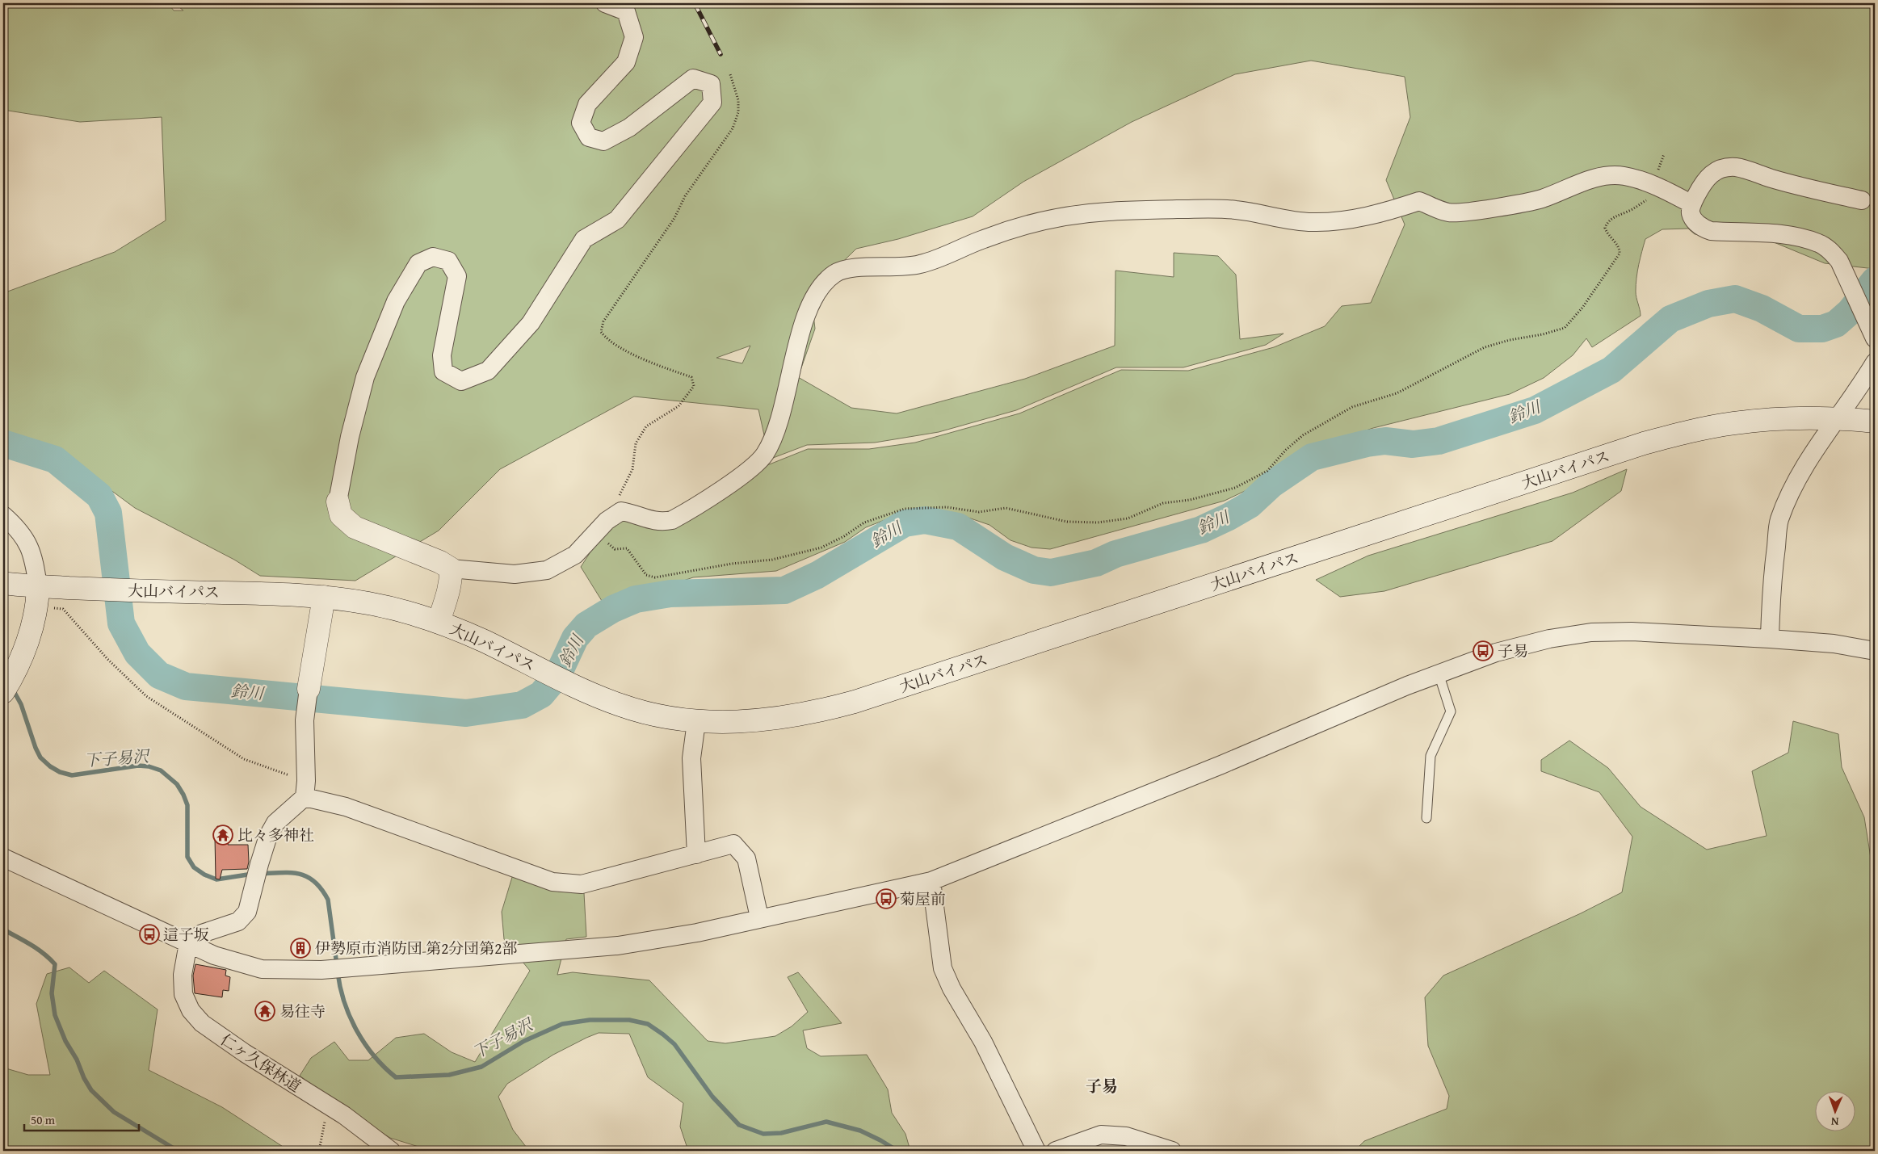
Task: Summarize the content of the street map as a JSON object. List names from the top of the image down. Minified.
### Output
{"streets":{"main road":["大山バイパス"],"street":["仁ヶ久保林道"]},"districts":["子易"],"water":["鈴川","下子易沢"],"places":{"bus stop":["子易","菊屋前","這子坂"],"temple":["比々多神社","易往寺"],"building":["伊勢原市消防団 第2分団第2部"]},"scale_bar":"50 m","north":"bottom"}
